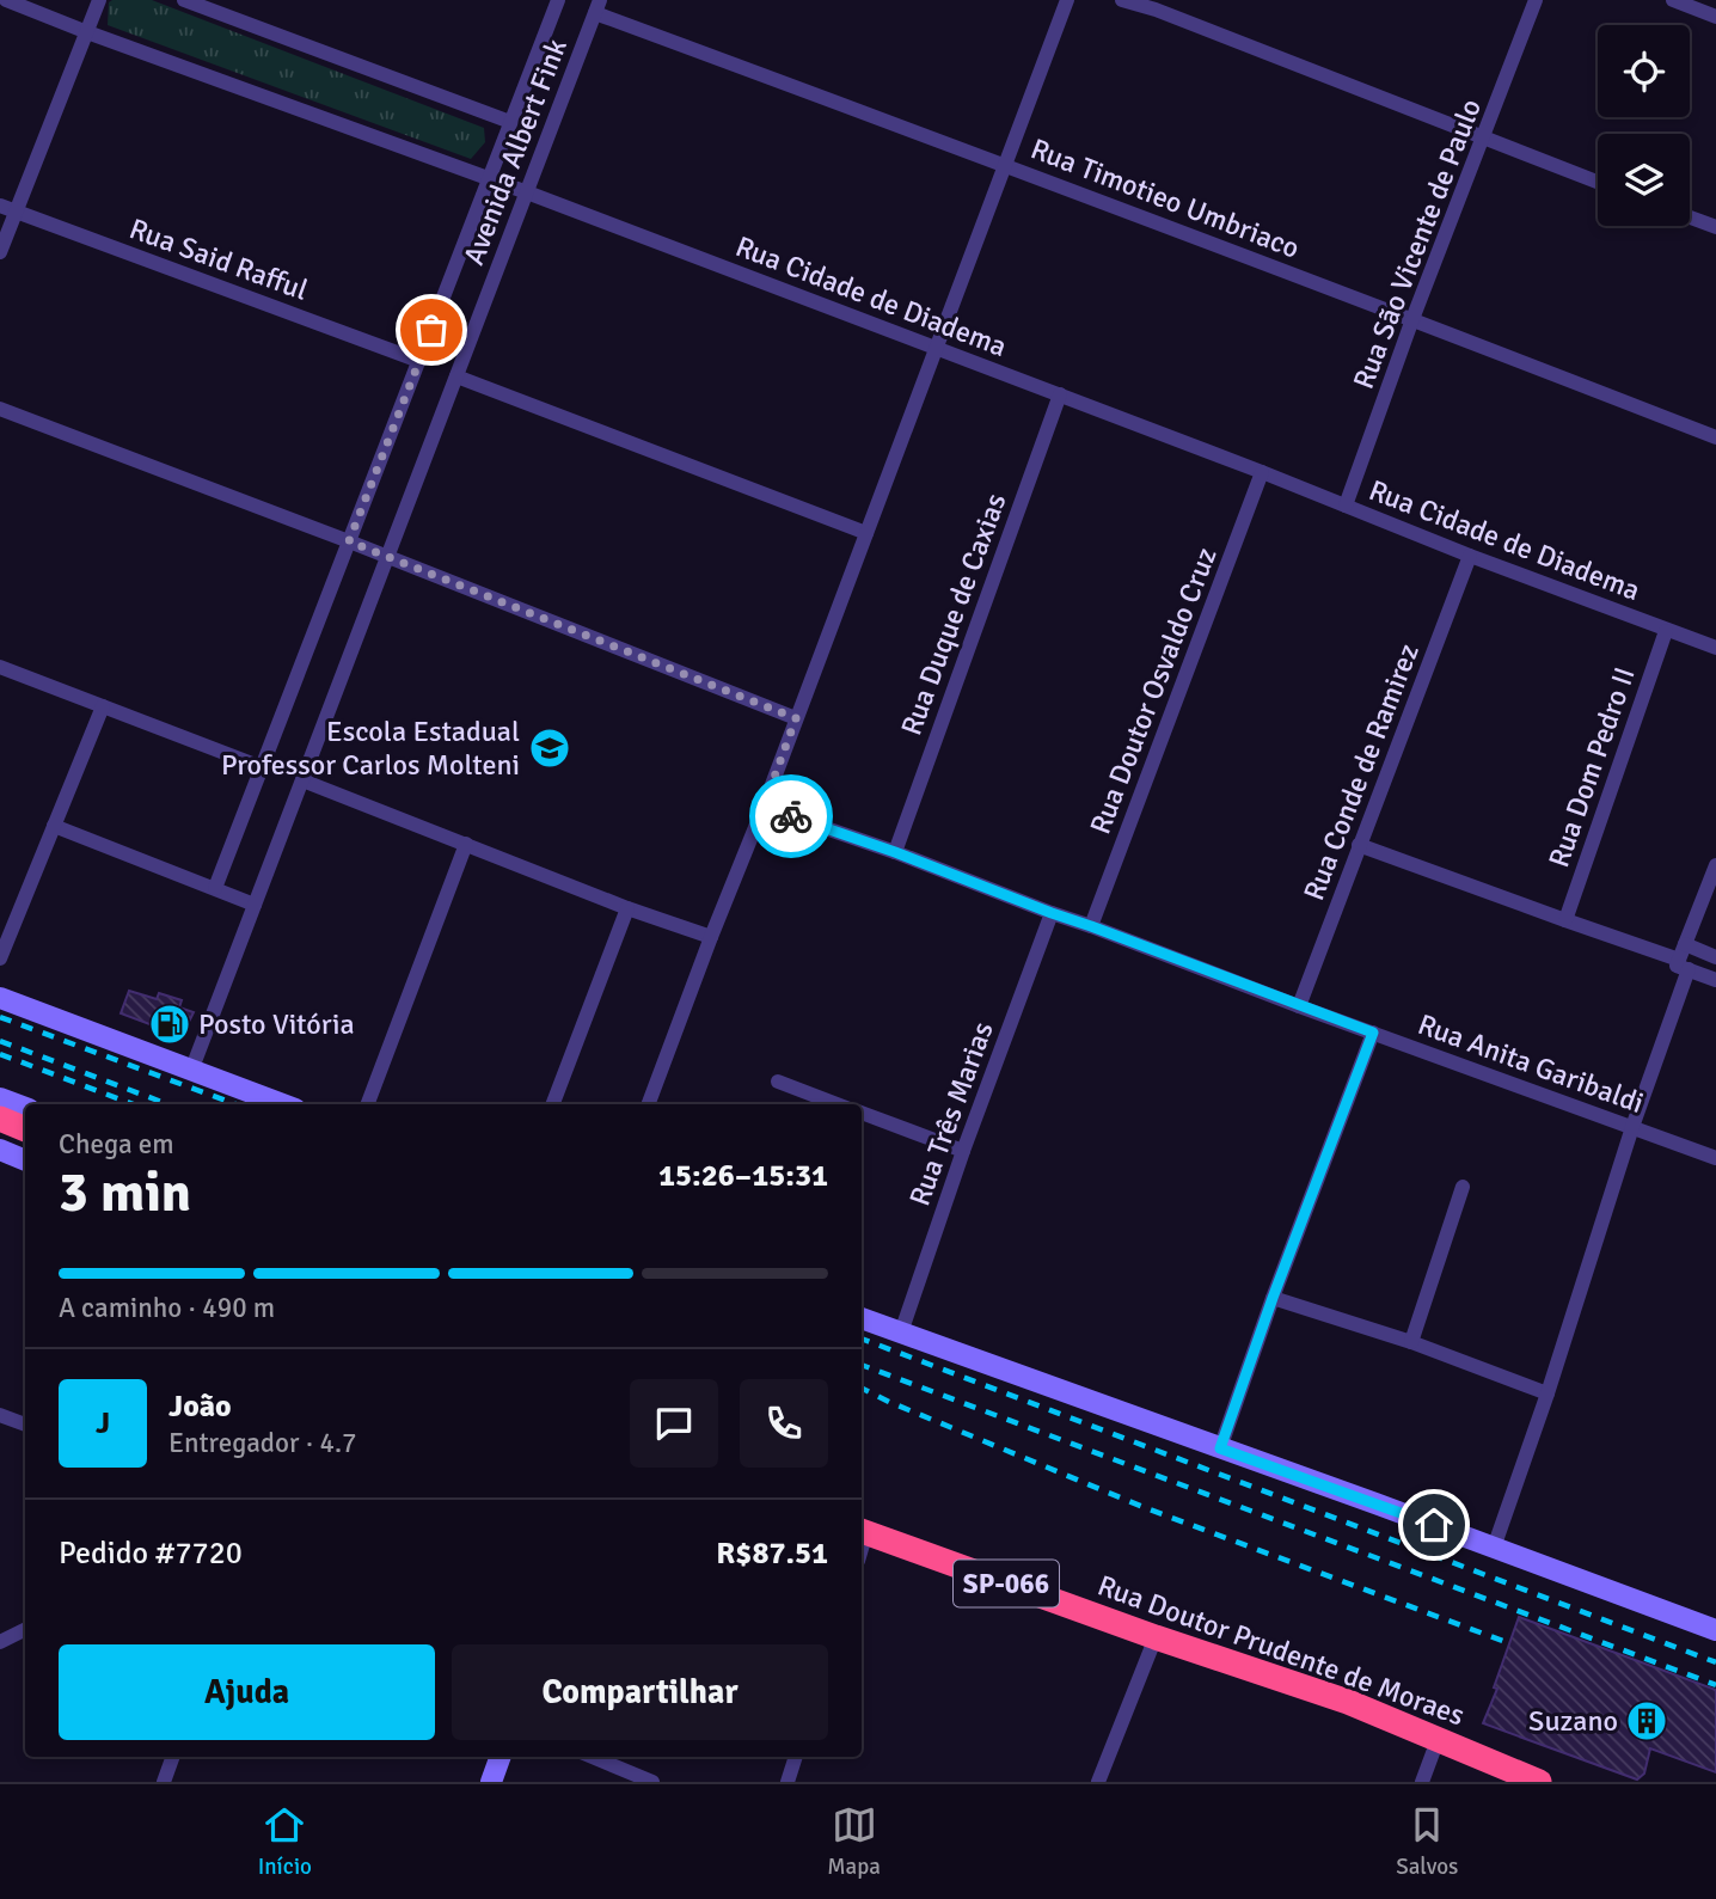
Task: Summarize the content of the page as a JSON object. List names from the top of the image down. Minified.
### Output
{"streets":{"highway":["SP-066","Rua Doutor Prudente de Moraes"],"street":["Avenida Albert Fink","Rua Timotieo Umbriaco","Rua São Vicente de Paulo","Rua Said Rafful","Rua Cidade de Diadema","Rua Duque de Caxias","Rua Doutor Osvaldo Cruz","Rua Dom Pedro II","Rua Conde de Ramirez","Rua Anita Garibaldi","Rua Três Marias"]},"crossings":[["Avenida Albert Fink","Rua Timotieo Umbriaco"],["Avenida Albert Fink","Rua Said Rafful"],["Avenida Albert Fink","Rua Cidade de Diadema"],["Rua Timotieo Umbriaco","Rua São Vicente de Paulo"],["Rua São Vicente de Paulo","Rua Cidade de Diadema"],["Rua Cidade de Diadema","Rua Duque de Caxias"],["Rua Cidade de Diadema","Rua Doutor Osvaldo Cruz"],["Rua Cidade de Diadema","Rua Dom Pedro II"],["Rua Cidade de Diadema","Rua Conde de Ramirez"],["Rua Duque de Caxias","Rua Anita Garibaldi"],["Rua Doutor Osvaldo Cruz","Rua Anita Garibaldi"],["Rua Conde de Ramirez","Rua Anita Garibaldi"],["Rua Anita Garibaldi","Rua Três Marias"]],"places":{"school or university":["Escola Estadual Professor Carlos Molteni"],"fuel station":["Posto Vitória"],"building":["Suzano"]},"page":{"heading":["3 min","Chega em","15:26–15:31"],"panel":["João","Entregador · 4.7","Pedido #7720","R$87.51"],"bar":"A caminho · 490 m","round":"J","buttons":["Ajuda","Compartilhar"],"tabs":["Início","Mapa","Salvos"]}}
